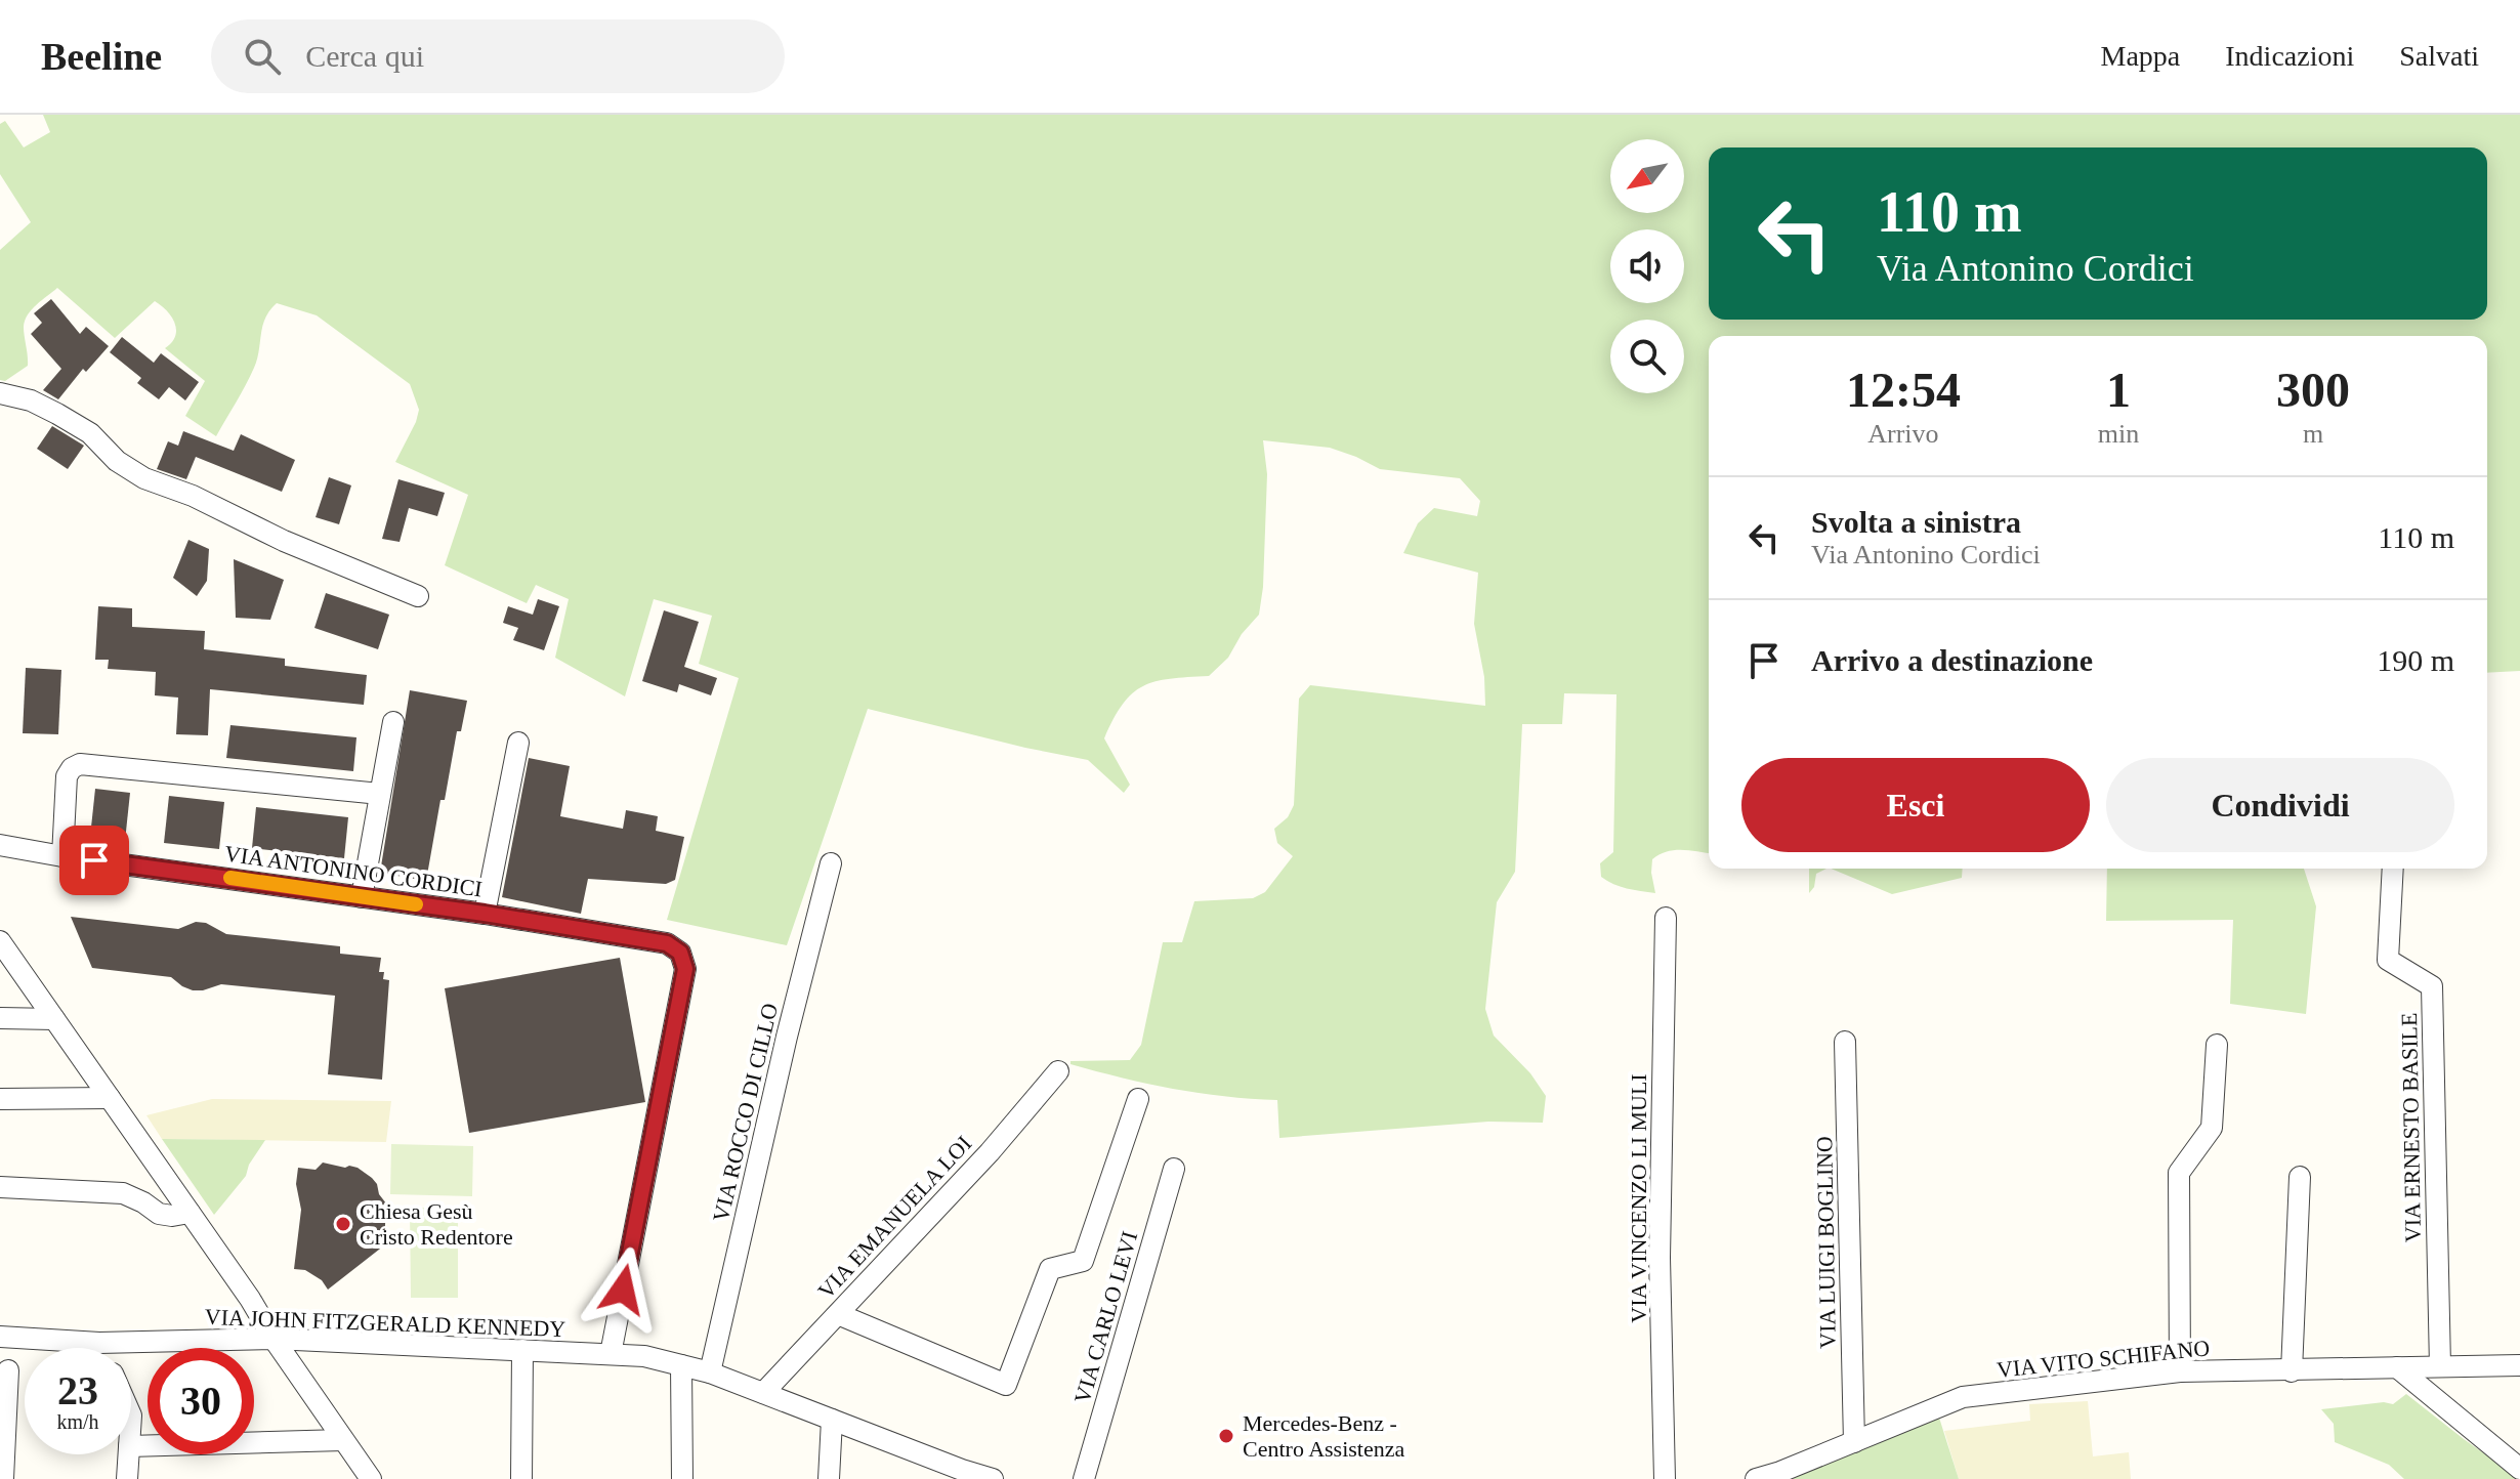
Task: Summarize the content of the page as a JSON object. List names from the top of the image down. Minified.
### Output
{"streets":{"street":["VIA ANTONINO CORDICI","VIA ROCCO DI CILLO","VIA ERNESTO BASILE","VIA VINCENZO LI MULI","VIA EMANUELA LOI","VIA LUIGI BOGLINO","VIA CARLO LEVI","VIA JOHN FITZGERALD KENNEDY","VIA VITO SCHIFANO"]},"crossings":[["VIA ANTONINO CORDICI","VIA JOHN FITZGERALD KENNEDY"],["VIA ROCCO DI CILLO","VIA JOHN FITZGERALD KENNEDY"],["VIA ERNESTO BASILE","VIA VITO SCHIFANO"],["VIA EMANUELA LOI","VIA JOHN FITZGERALD KENNEDY"],["VIA LUIGI BOGLINO","VIA VITO SCHIFANO"]],"places":["Chiesa Gesù Cristo Redentore","Mercedes-Benz - Centro Assistenza"],"north":"bottom left","page":{"header":"Beeline","search":"Cerca qui","nav":["Mappa","Indicazioni","Salvati"],"turn":["110 m","Via Antonino Cordici"],"eta":["12:54","Arrivo","1","min","300","m"],"list":[{"name":"Svolta a sinistra","note":"Via Antonino Cordici","value":"110 m"},{"name":"Arrivo a destinazione","value":"190 m"}],"buttons":["Esci","Condividi"],"speed":"23 km/h","limit":"30"}}
